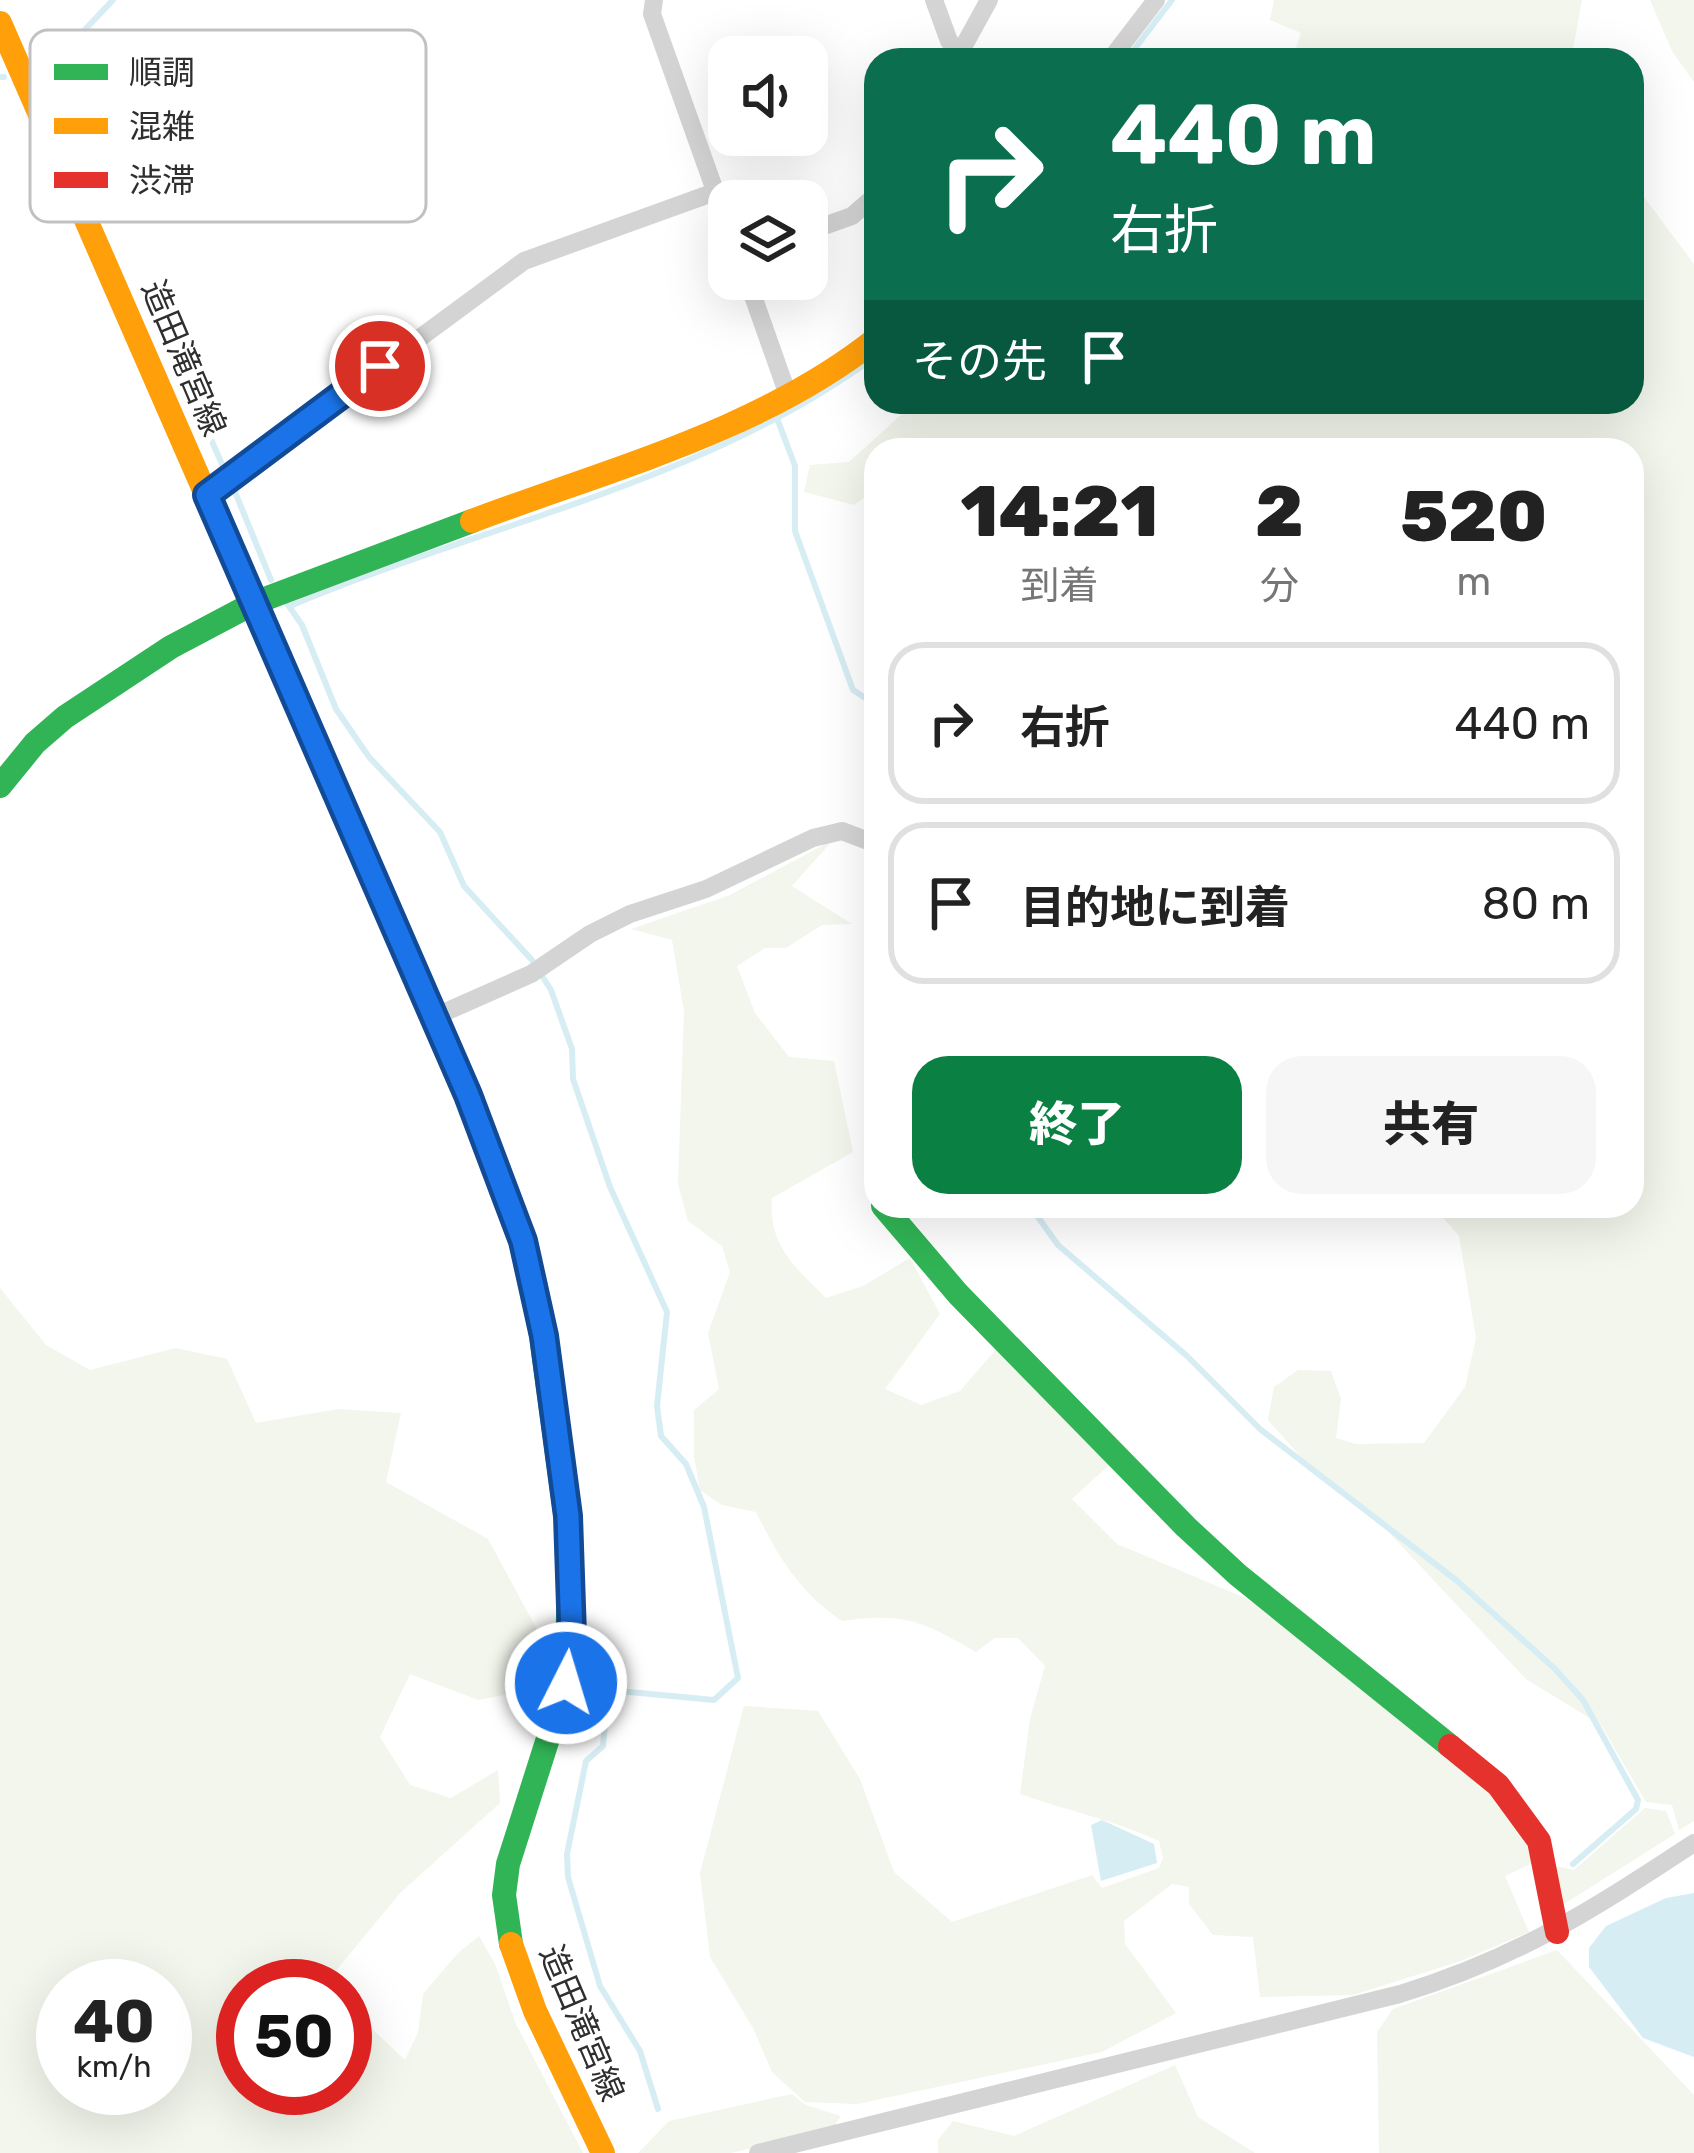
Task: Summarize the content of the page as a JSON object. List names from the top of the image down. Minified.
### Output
{"streets":{"main road":["造田滝宮線"]},"legend":["順調","混雑","渋滞"],"page":{"turn":["440 m","右折"],"then":"その先","eta":["14:21","到着","2","分","520","m"],"list":[{"name":"右折","value":"440 m"},{"name":"目的地に到着","value":"80 m"}],"buttons":["終了","共有"],"speed":"40 km/h","limit":"50"}}
